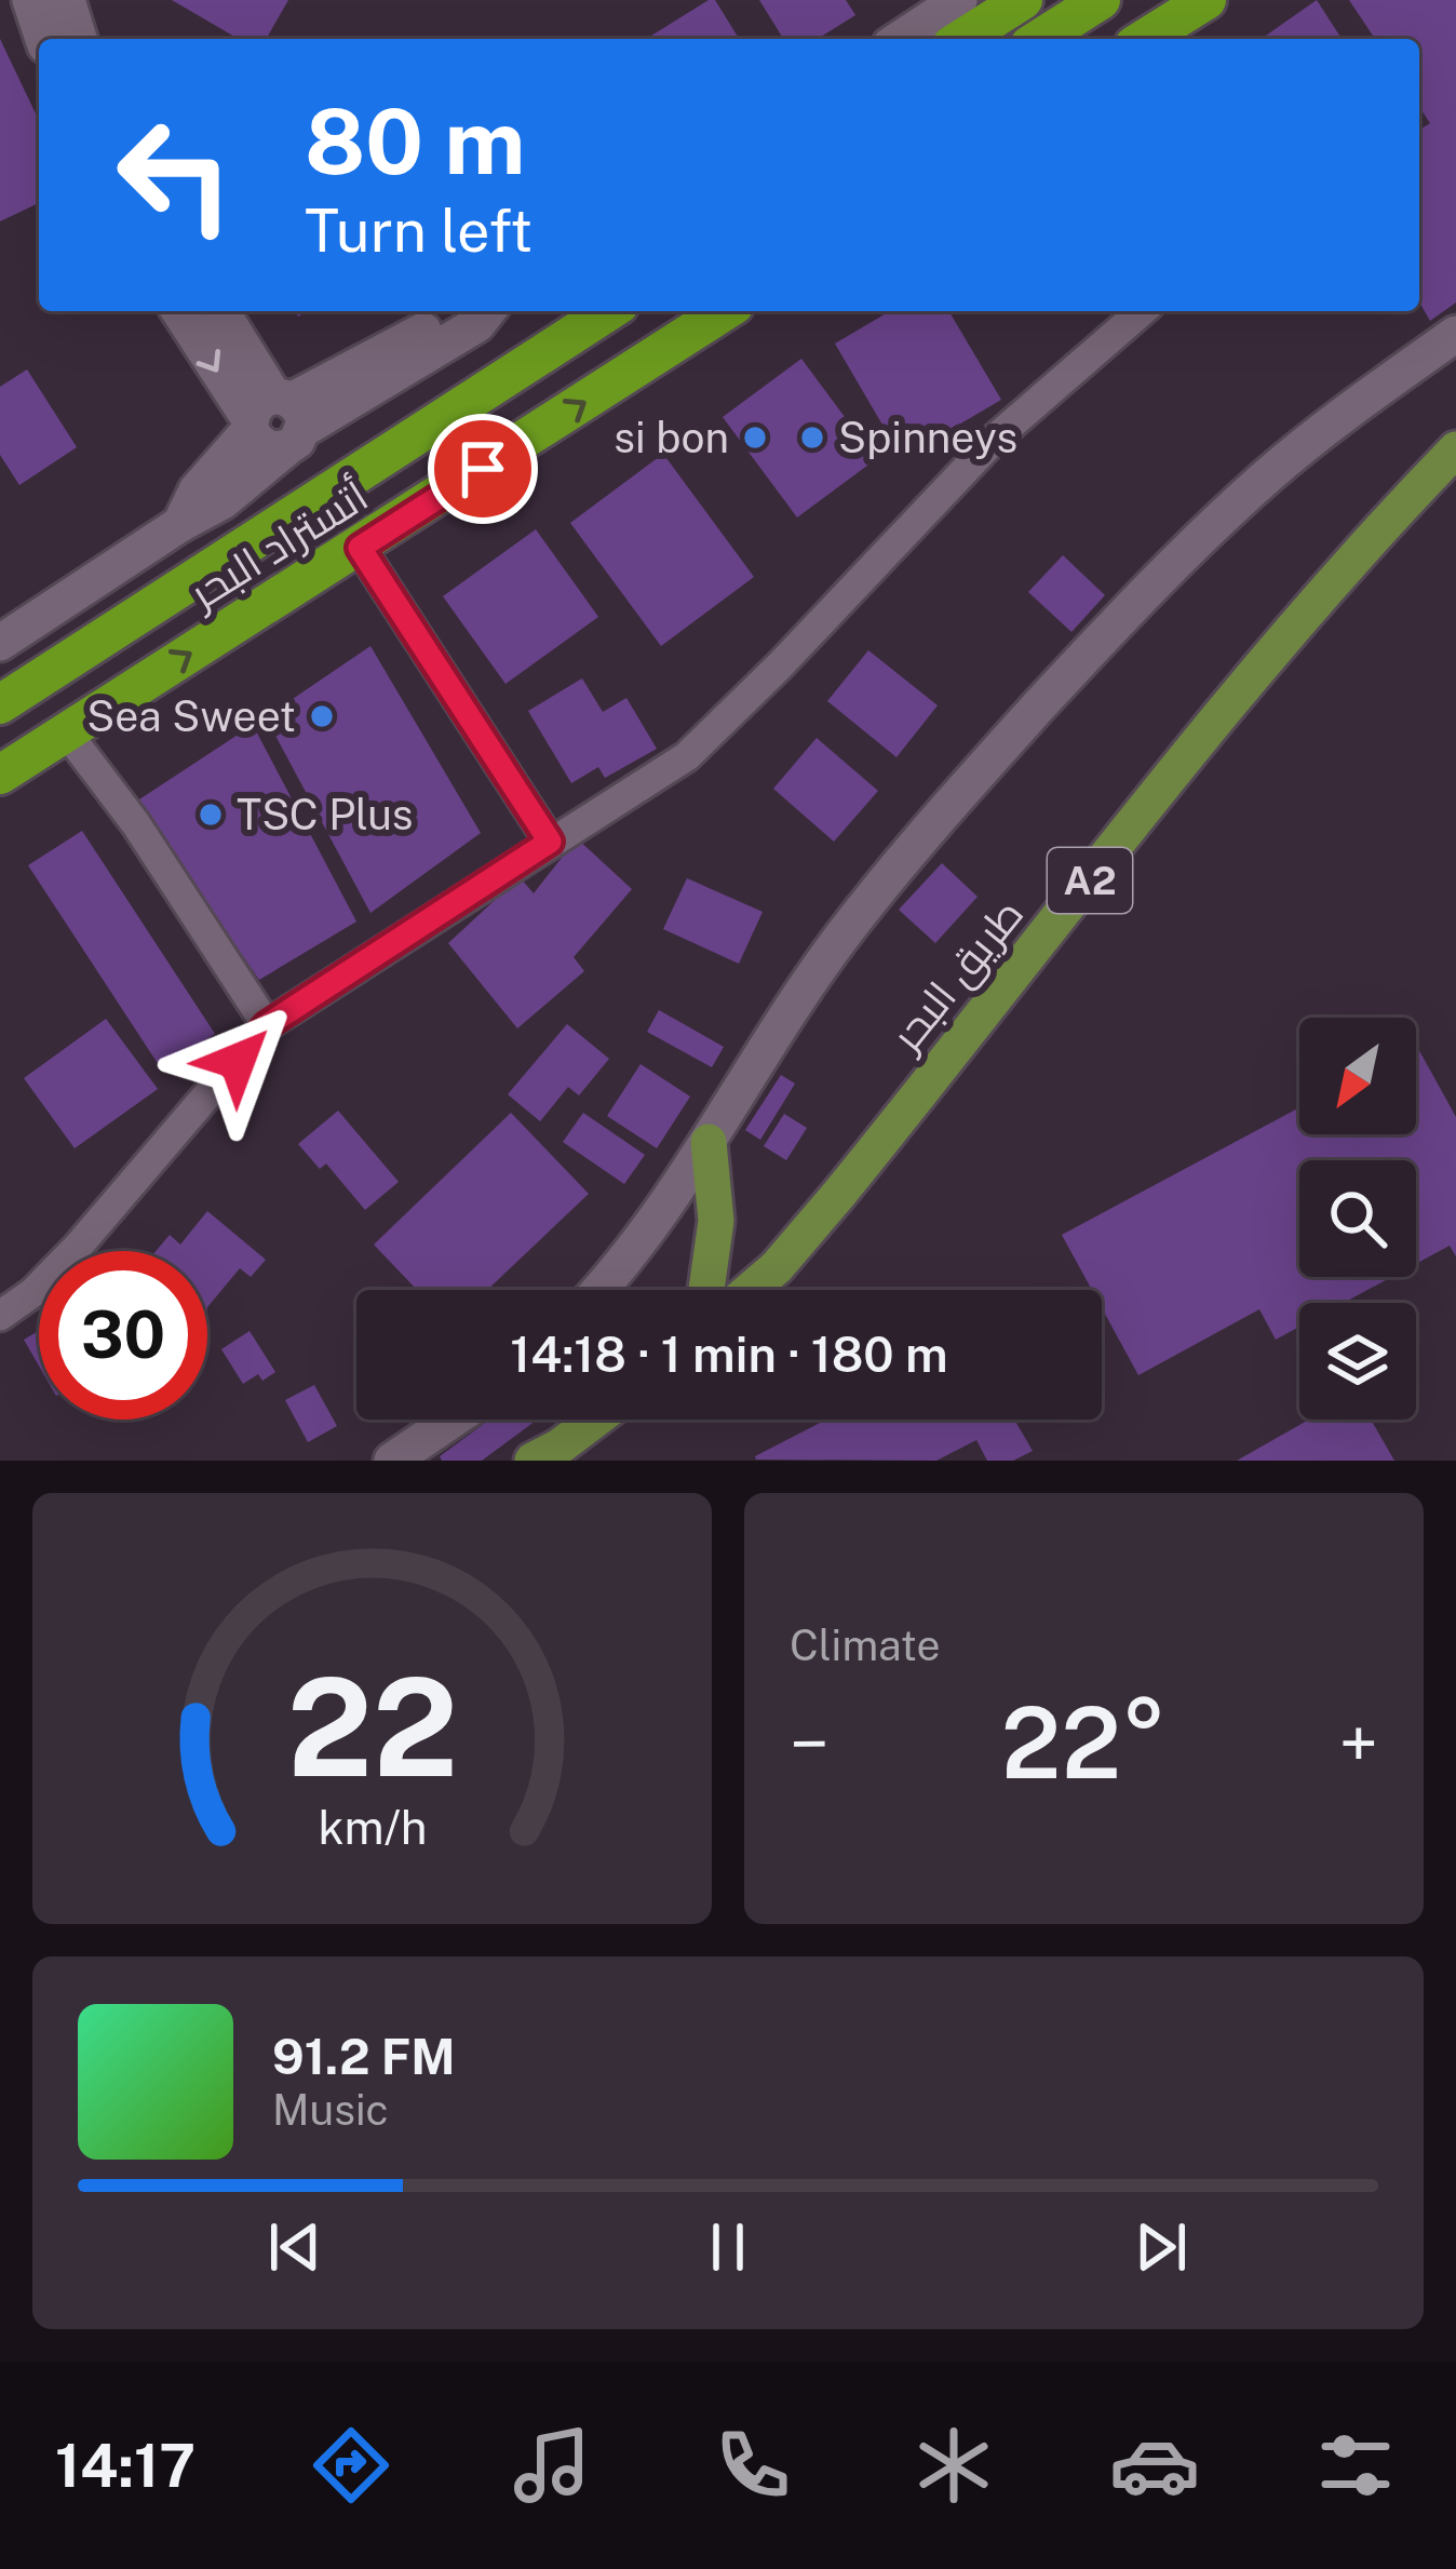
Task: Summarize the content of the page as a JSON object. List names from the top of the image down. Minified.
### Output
{"streets":{"highway":["أتستراد البحر"],"main road":["A2","طريق البحر"]},"places":["si bon","Spinneys","Sea Sweet","TSC Plus"],"north":"bottom left","page":{"turn":["80 m","Turn left"],"limit":"30","trip":"14:18 · 1 min · 180 m","tile":"Climate","heat":["−","22°","+"],"song":["91.2 FM","Music"],"tabs":"14:17","gauge":["22","km/h"]}}
